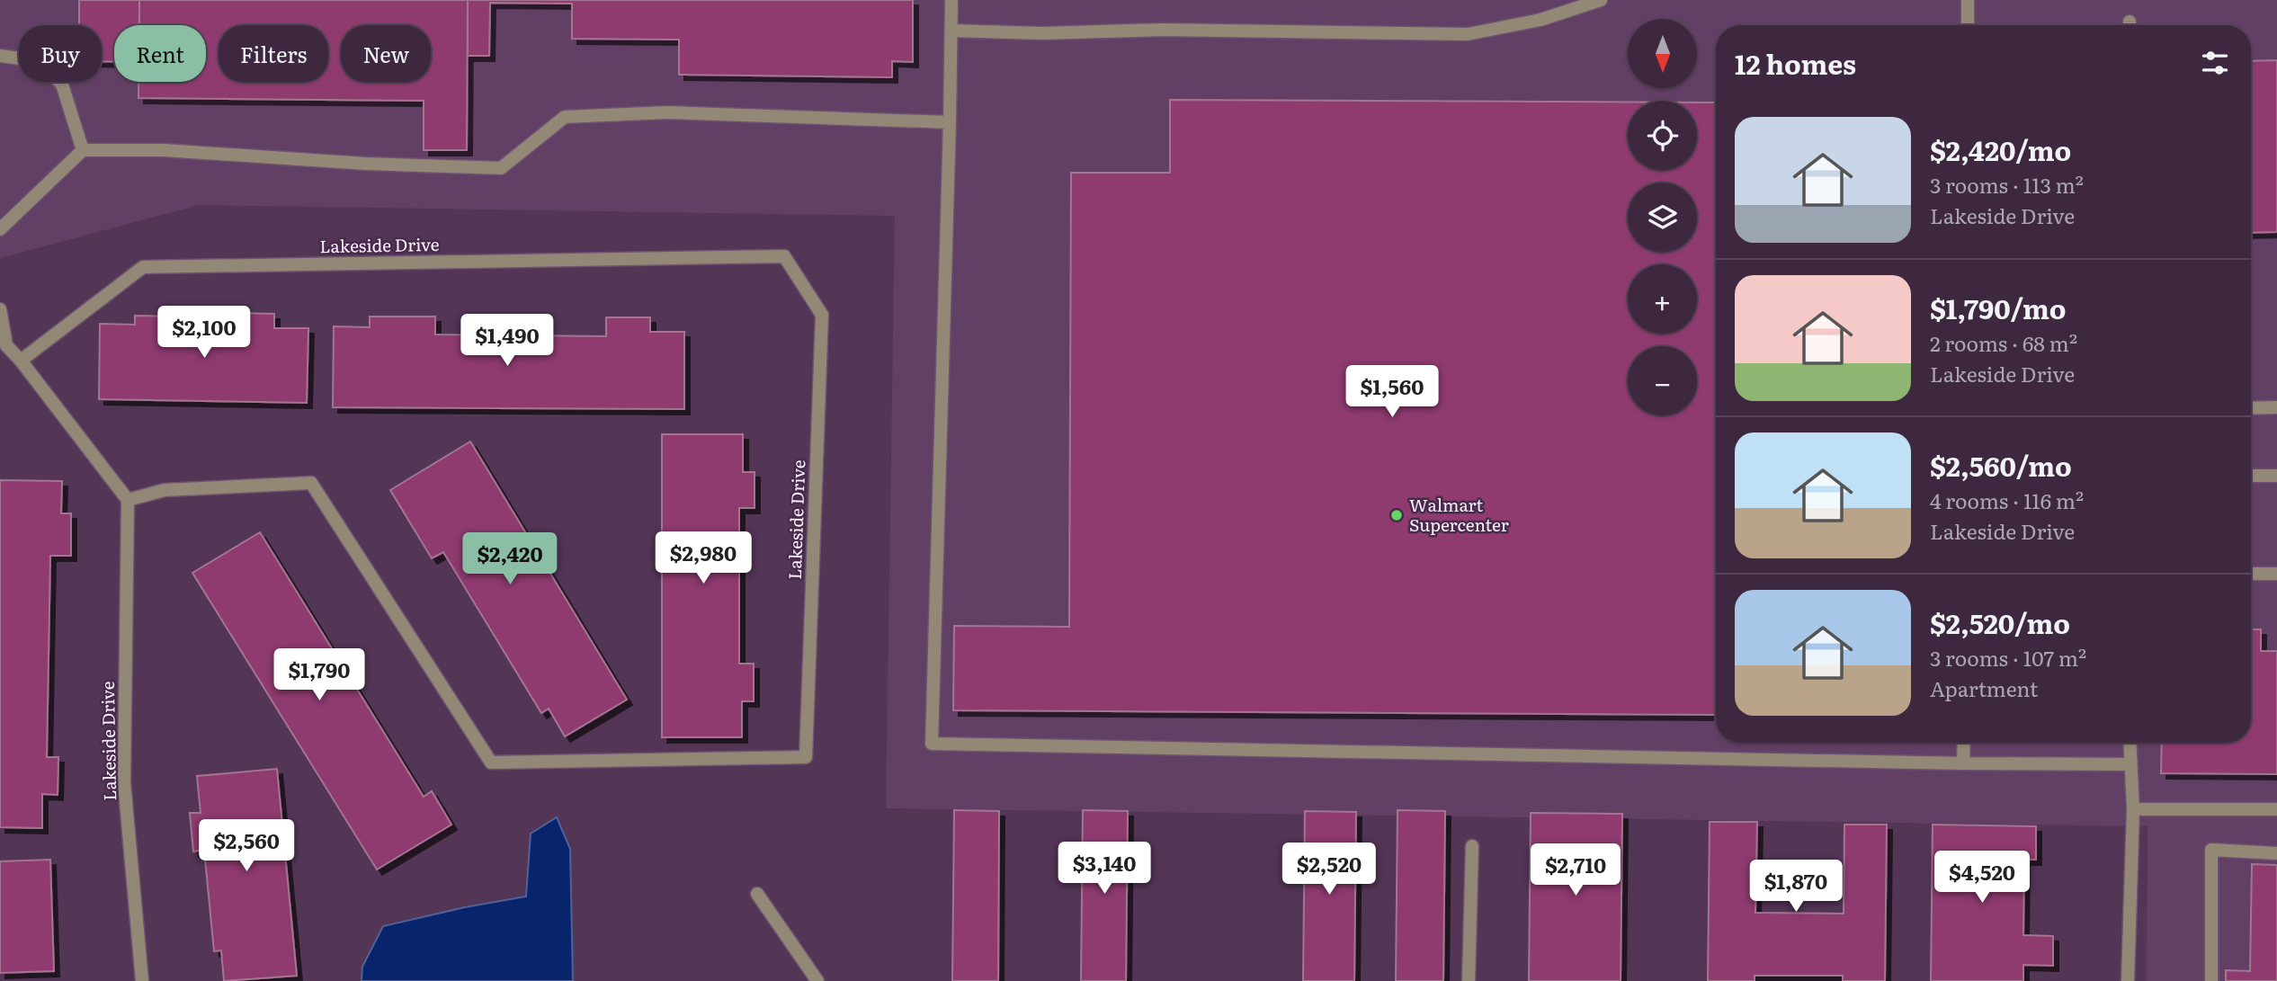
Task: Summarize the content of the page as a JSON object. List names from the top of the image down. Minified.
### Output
{"streets":{"street":["Lakeside Drive"]},"places":["Walmart Supercenter"],"north":"bottom","page":{"map_buttons":["+","−"],"chip":["Buy","Rent","Filters","New"],"heading":"12 homes","list":[{"name":"$2,420/mo","note":"3 rooms · 113 m² · Lakeside Drive"},{"name":"$1,790/mo","note":"2 rooms · 68 m² · Lakeside Drive"},{"name":"$2,560/mo","note":"4 rooms · 116 m² · Lakeside Drive"},{"name":"$2,520/mo","note":"3 rooms · 107 m² · Apartment"}],"price":["$2,100","$1,490","$1,560","$2,980","$2,420","$1,790","$2,560","$3,140","$2,520","$2,710","$4,520","$1,870"]}}
